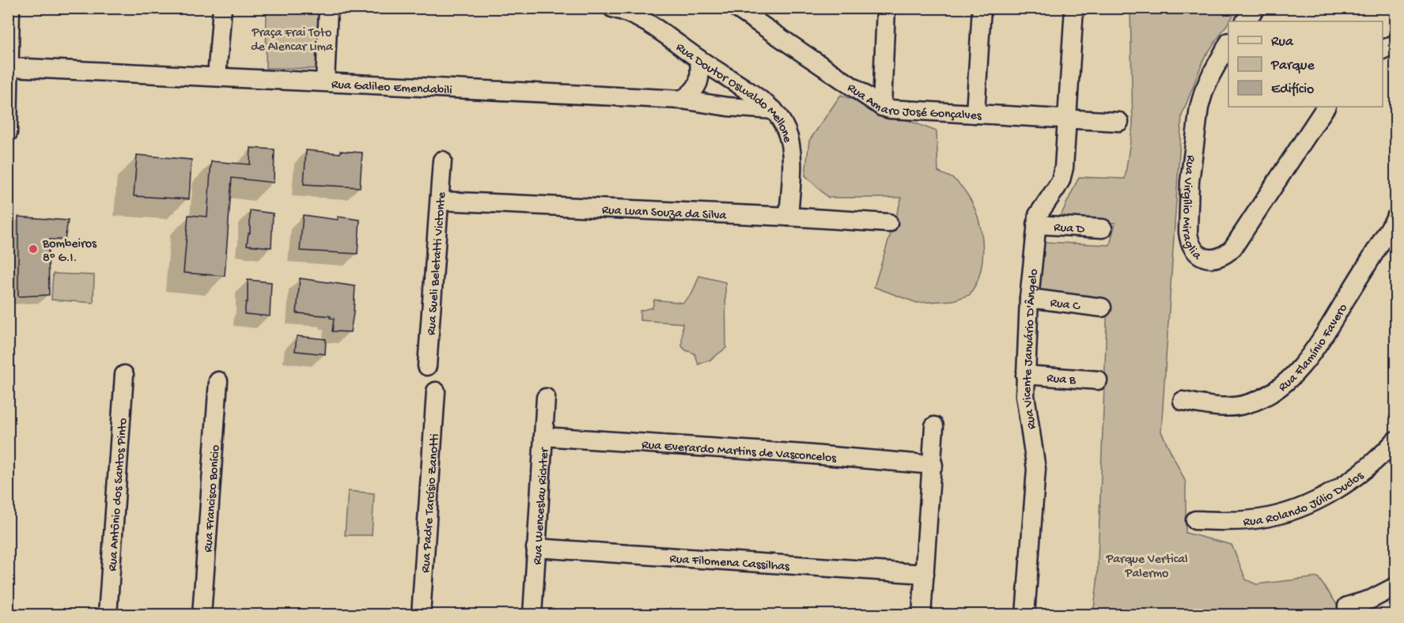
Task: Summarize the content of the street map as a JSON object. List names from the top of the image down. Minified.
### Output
{"streets":{"street":["Rua Galileo Emendabili","Rua Doutor Oswaldo Mellone","Rua Amaro José Gonçalves","Rua Virgílio Miraglia","Rua Luan Souza da Silva","Rua D","Rua Sueli Beletatti Victonte","Rua C","Rua Flamínio Favero","Rua Vicente Januário D'Ângelo","Rua B","Rua Everardo Martins de Vasconcelos","Rua Antônio dos Santos Pinto","Rua Rolando Júlio Duclos","Rua Francisco Bonício","Rua Padre Tarcísio Zanotti","Rua Wenceslau Richter","Rua Filomena Cassilhas"]},"crossings":[["Rua Galileo Emendabili","Rua Doutor Oswaldo Mellone"],["Rua Doutor Oswaldo Mellone","Rua Luan Souza da Silva"],["Rua Amaro José Gonçalves","Rua Vicente Januário D'Ângelo"],["Rua Luan Souza da Silva","Rua Sueli Beletatti Victonte"],["Rua D","Rua Vicente Januário D'Ângelo"],["Rua C","Rua Vicente Januário D'Ângelo"],["Rua Vicente Januário D'Ângelo","Rua B"],["Rua Everardo Martins de Vasconcelos","Rua Wenceslau Richter"],["Rua Wenceslau Richter","Rua Filomena Cassilhas"]],"parks":["Praça Frai Toto de Alencar Lima","Parque Vertical Palermo"],"places":["Bombeiros 8º G.I."],"legend":["Rua","Parque","Edifício"]}
